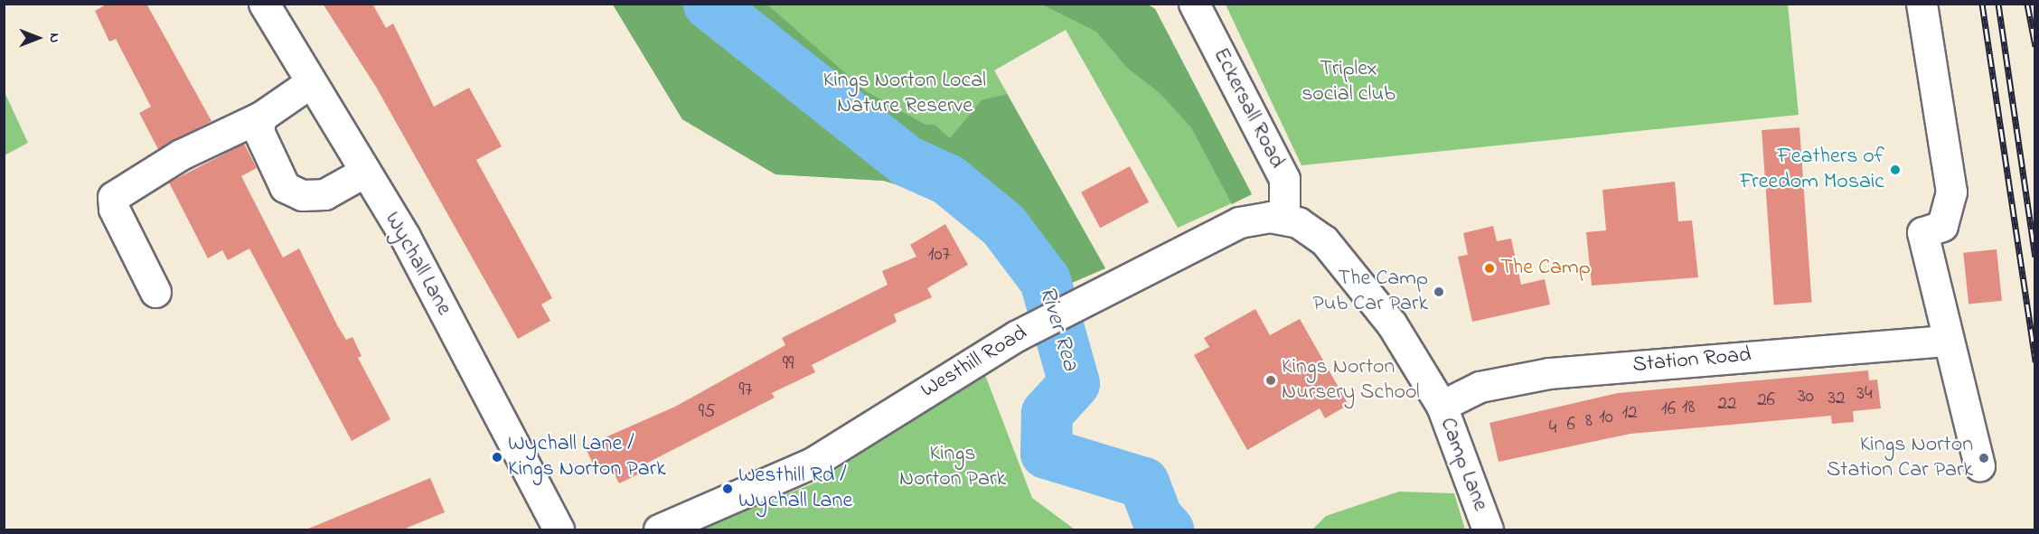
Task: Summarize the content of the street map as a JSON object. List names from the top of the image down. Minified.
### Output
{"streets":{"street":["Eckersall Road","Wychall Lane","Station Road","Westhill Road","Camp Lane"]},"crossings":[["Eckersall Road","Westhill Road"],["Eckersall Road","Camp Lane"],["Station Road","Camp Lane"],["Westhill Road","Camp Lane"]],"water":["River Rea"],"parks":["Triplex social club","Kings Norton Local Nature Reserve","Kings Norton Park"],"places":["Feathers of Freedom Mosaic","The Camp","The Camp Pub Car Park","Kings Norton Nursery School","Wychall Lane / Kings Norton Park","Kings Norton Station Car Park","Westhill Rd / Wychall Lane"],"house_numbers":["107","99","97","34","30","32","26","22","18","16","95","12","10","8","6","4"],"north":"right"}
